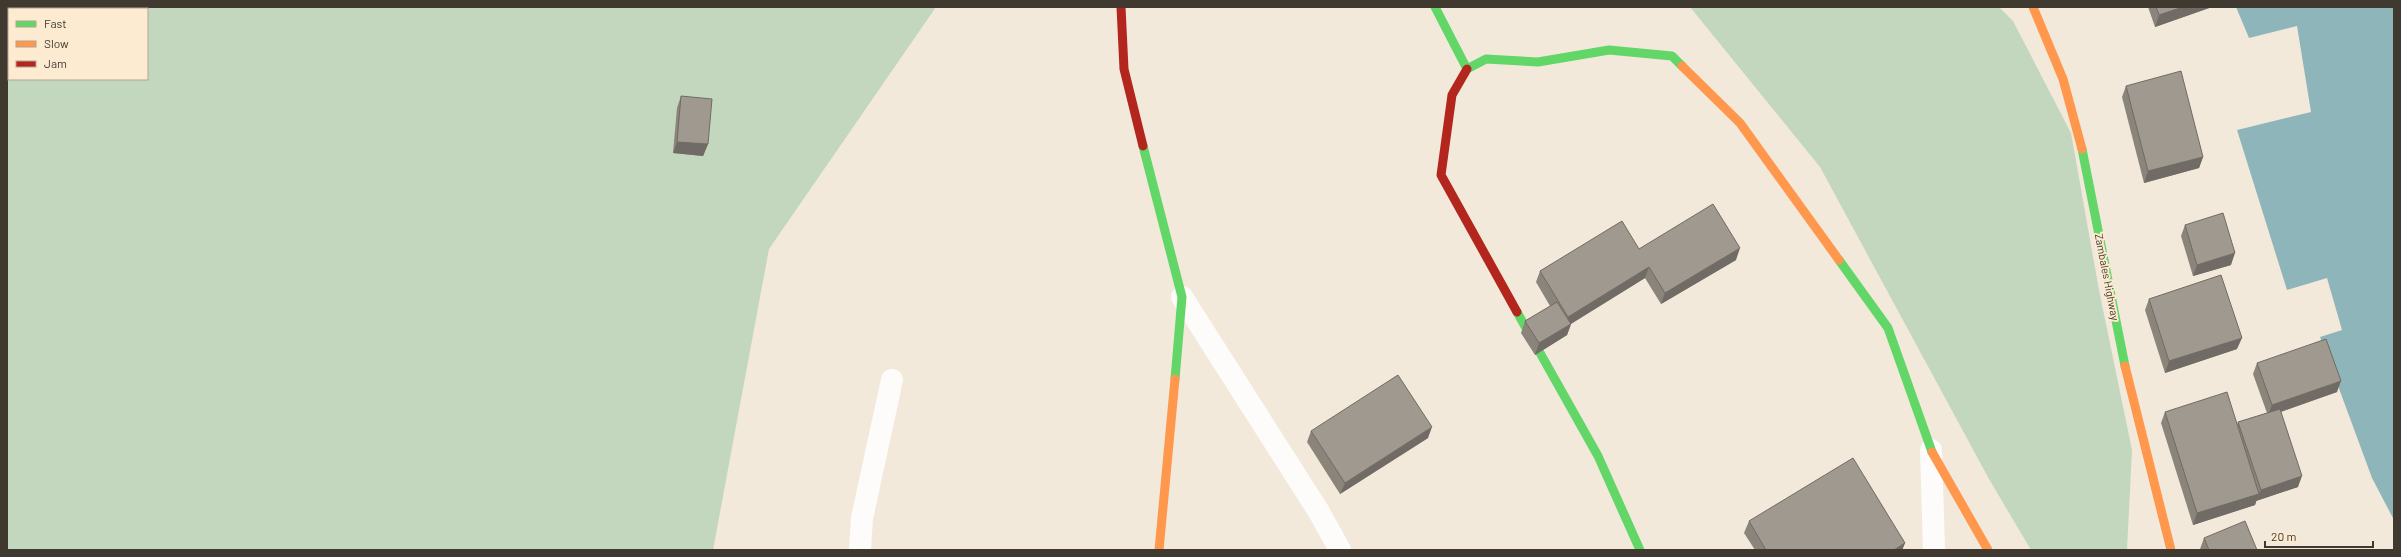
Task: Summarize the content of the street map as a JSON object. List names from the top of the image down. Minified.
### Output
{"streets":{"street":["Zambales Highway"]},"legend":["Fast","Slow","Jam"],"scale_bar":"20 m"}
